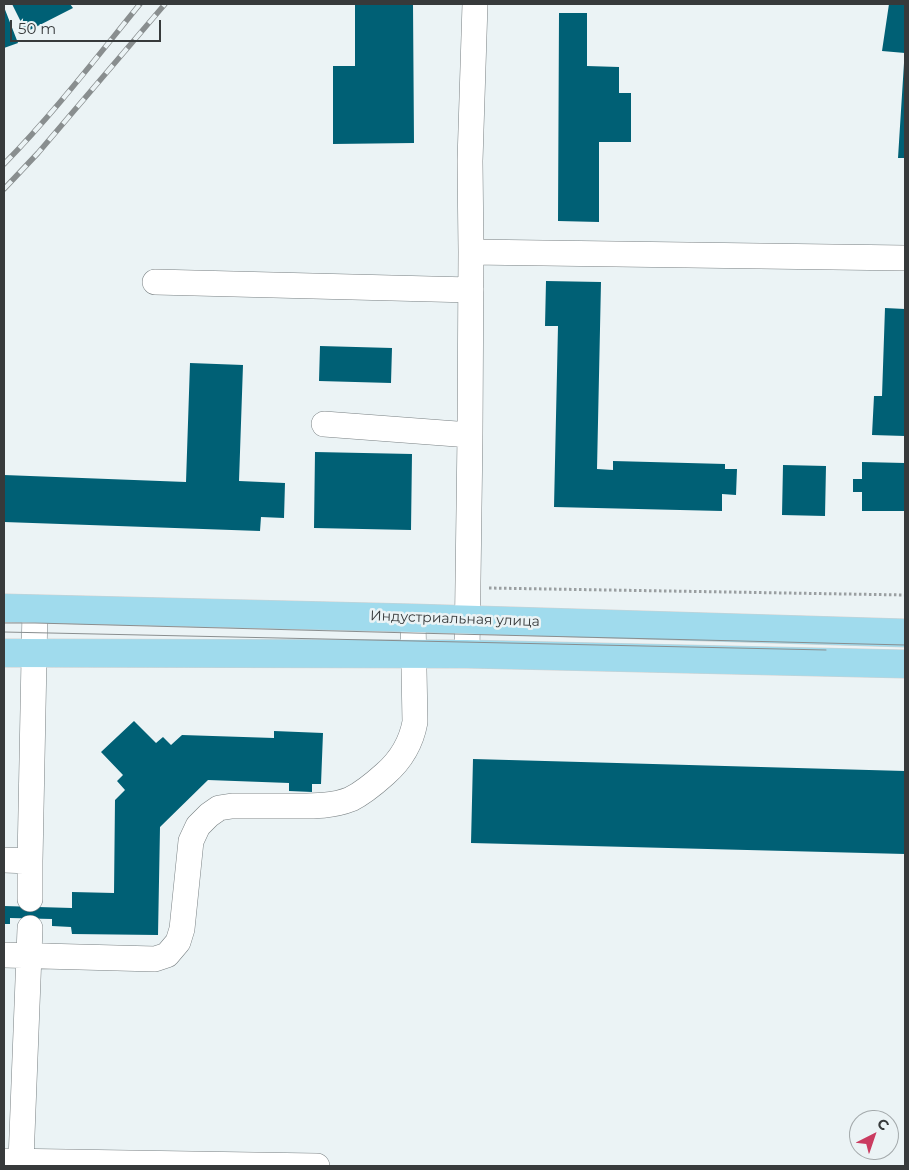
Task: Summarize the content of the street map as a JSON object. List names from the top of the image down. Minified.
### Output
{"streets":{"main road":["Индустриальная улица"]},"scale_bar":"50 m","north":"top right"}
